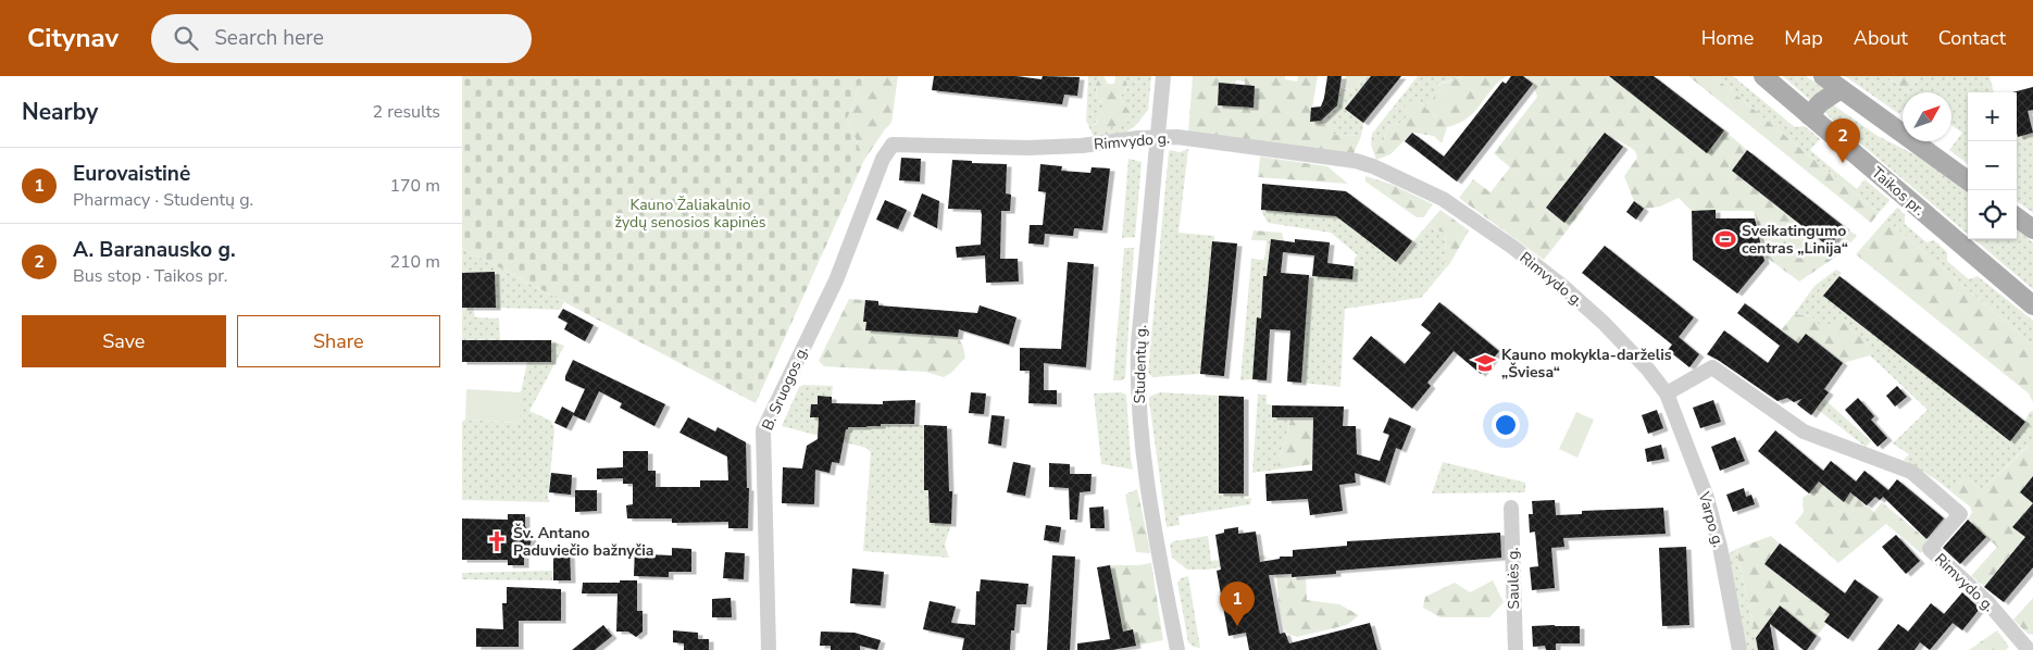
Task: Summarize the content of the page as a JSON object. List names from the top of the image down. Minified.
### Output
{"streets":{"main road":["Taikos pr."],"street":["Rimvydo g.","Studentų g.","B. Sruogos g.","Varpo g.","Saulės g."]},"crossings":[["Rimvydo g.","Studentų g."],["Rimvydo g.","B. Sruogos g."],["Rimvydo g.","Varpo g."]],"parks":["Kauno Žaliakalnio žydų senosios kapinės"],"places":{"sports":["Sveikatingumo centras „Linija“"],"school or university":["Kauno mokykla-darželis „Šviesa“"],"church":["Šv. Antano Paduviečio bažnyčia"]},"north":"top right","page":{"header":"Citynav","search":"Search here","nav":["Home","Map","About","Contact"],"heading":["Nearby","2 results"],"map_buttons":["+","−"],"pins":["2","1"],"list":[{"mark":"1","name":"Eurovaistinė","note":"Pharmacy · Studentų g.","value":"170 m"},{"mark":"2","name":"A. Baranausko g.","note":"Bus stop · Taikos pr.","value":"210 m"}],"buttons":["Save","Share"]}}
